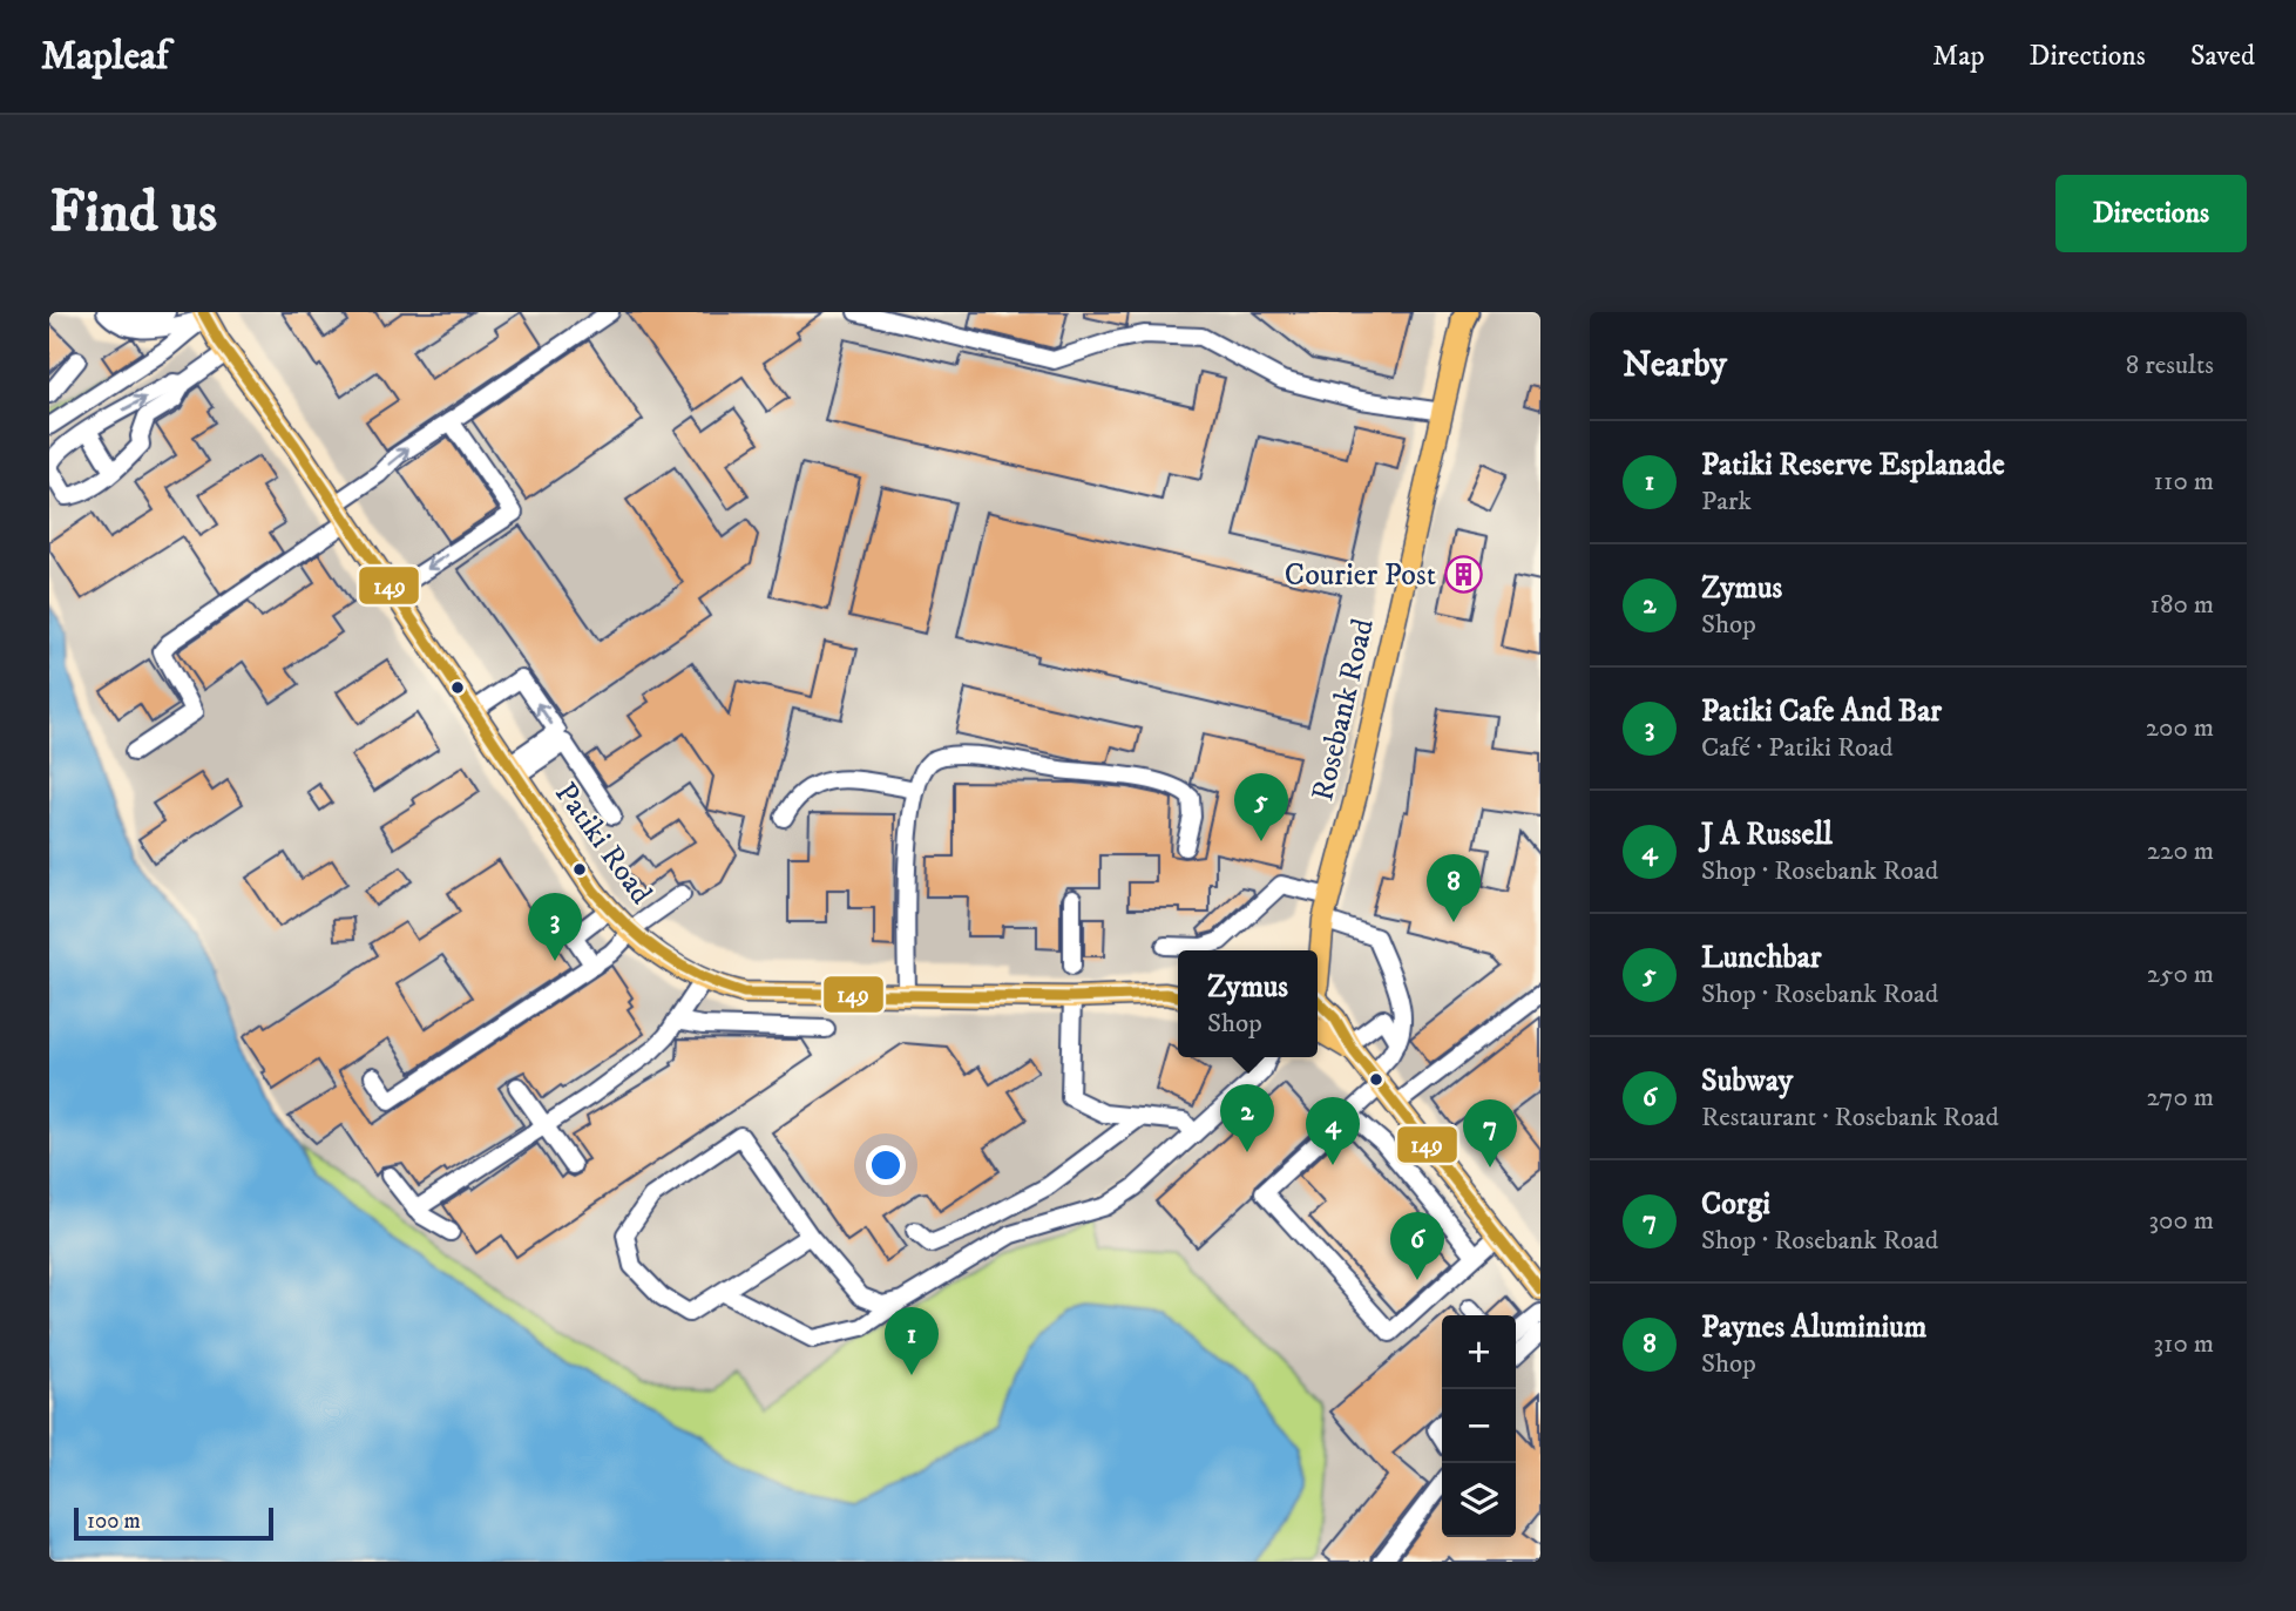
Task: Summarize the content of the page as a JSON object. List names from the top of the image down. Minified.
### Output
{"streets":{"main road":["Rosebank Road","Patiki Road"]},"places":{"building":["Courier Post"]},"lines":["transit line 149"],"scale_bar":"100 m","page":{"header":"Mapleaf","nav":["Map","Directions","Saved"],"buttons":"Directions","title":"Find us","heading":["Nearby","8 results"],"list":[{"mark":"1","name":"Patiki Reserve Esplanade","note":"Park","value":"110 m"},{"mark":"2","name":"Zymus","note":"Shop","value":"180 m"},{"mark":"3","name":"Patiki Cafe And Bar","note":"Café · Patiki Road","value":"200 m"},{"mark":"4","name":"J A Russell","note":"Shop · Rosebank Road","value":"220 m"},{"mark":"5","name":"Lunchbar","note":"Shop · Rosebank Road","value":"250 m"},{"mark":"6","name":"Subway","note":"Restaurant · Rosebank Road","value":"270 m"},{"mark":"7","name":"Corgi","note":"Shop · Rosebank Road","value":"300 m"},{"mark":"8","name":"Paynes Aluminium","note":"Shop","value":"310 m"}],"pins":["5","8","3","2","4","7","6","1"],"popup":["Zymus","Shop"],"map_buttons":["+","−"],"scale":"100 m"}}
